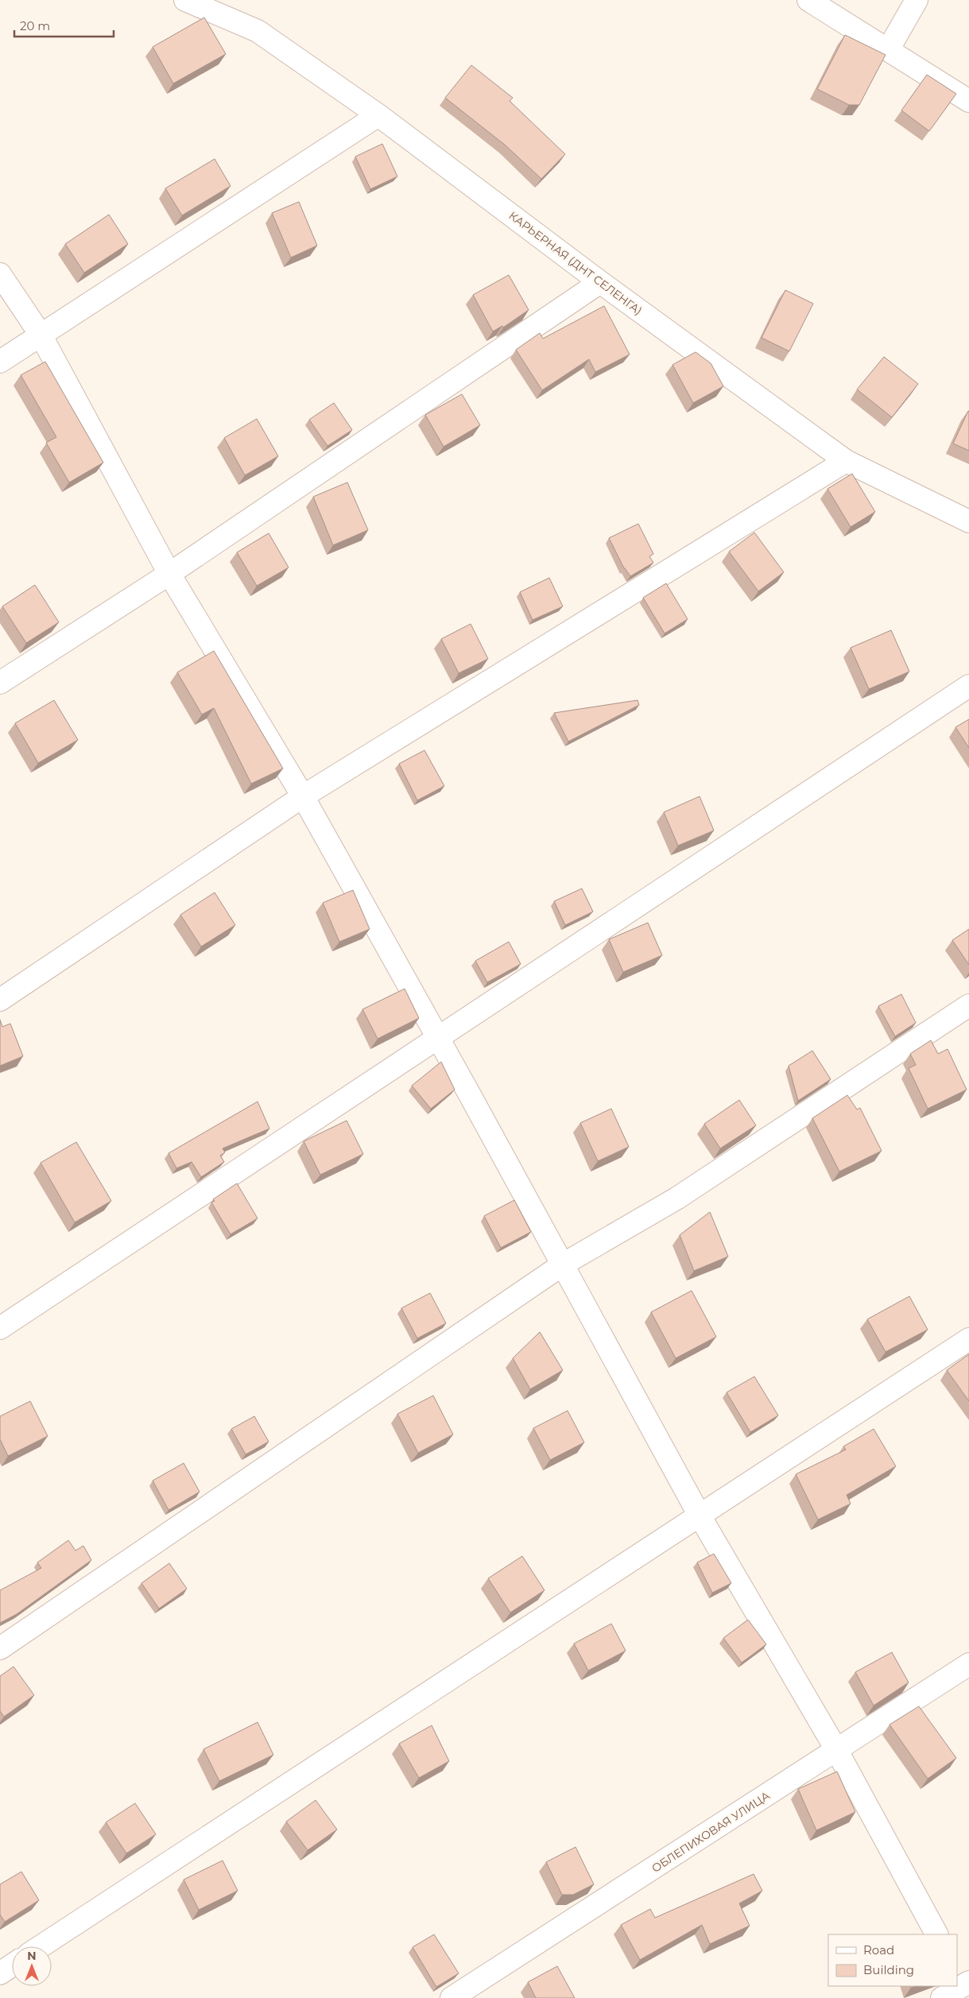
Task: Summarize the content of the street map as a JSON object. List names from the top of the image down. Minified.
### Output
{"streets":{"street":["КАРЬЕРНАЯ (ДНТ СЕЛЕНГА)","ОБЛЕПИХОВАЯ УЛИЦА"]},"legend":["Road","Building"],"scale_bar":"20 m","north":"top"}
